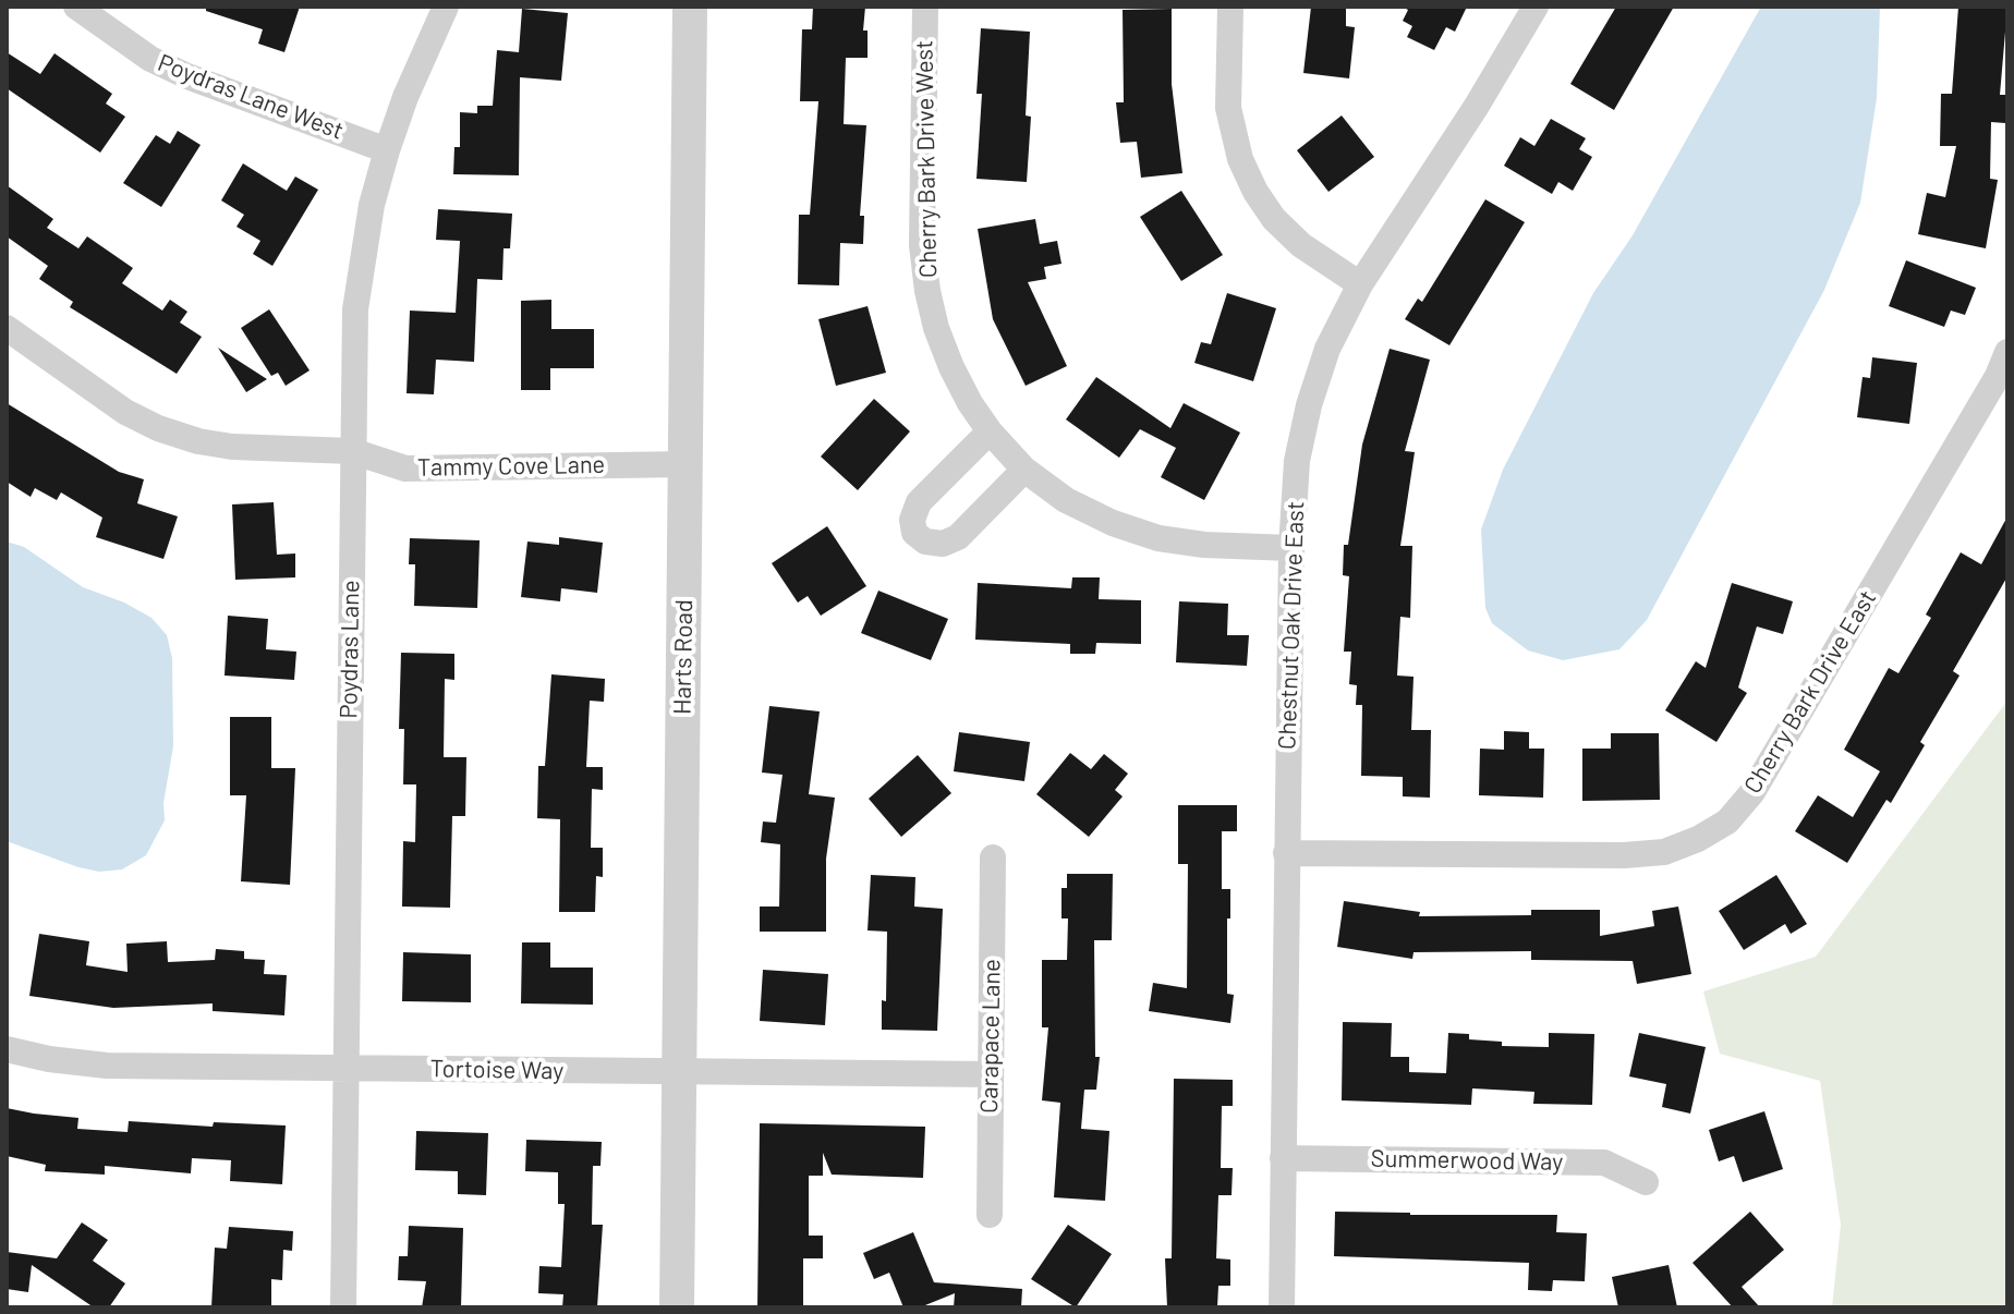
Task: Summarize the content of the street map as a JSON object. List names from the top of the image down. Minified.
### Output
{"streets":{"street":["Poydras Lane West","Cherry Bark Drive West","Tammy Cove Lane","Chestnut Oak Drive East","Poydras Lane","Harts Road","Cherry Bark Drive East","Carapace Lane","Tortoise Way","Summerwood Way"]},"crossings":[["Poydras Lane West","Poydras Lane"],["Cherry Bark Drive West","Chestnut Oak Drive East"],["Tammy Cove Lane","Poydras Lane"],["Tammy Cove Lane","Harts Road"],["Chestnut Oak Drive East","Cherry Bark Drive East"],["Chestnut Oak Drive East","Summerwood Way"],["Poydras Lane","Tortoise Way"],["Harts Road","Tortoise Way"],["Carapace Lane","Tortoise Way"]]}
